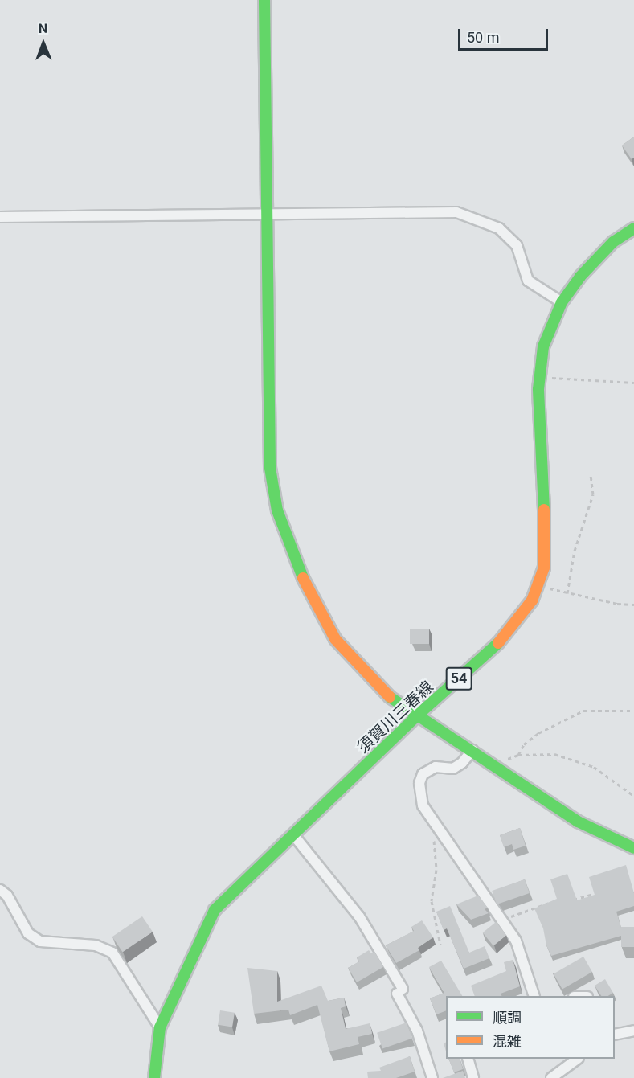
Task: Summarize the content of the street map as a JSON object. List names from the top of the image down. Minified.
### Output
{"streets":{"main road":["54","須賀川三春線"]},"legend":["順調","混雑"],"scale_bar":"50 m","north":"top"}
